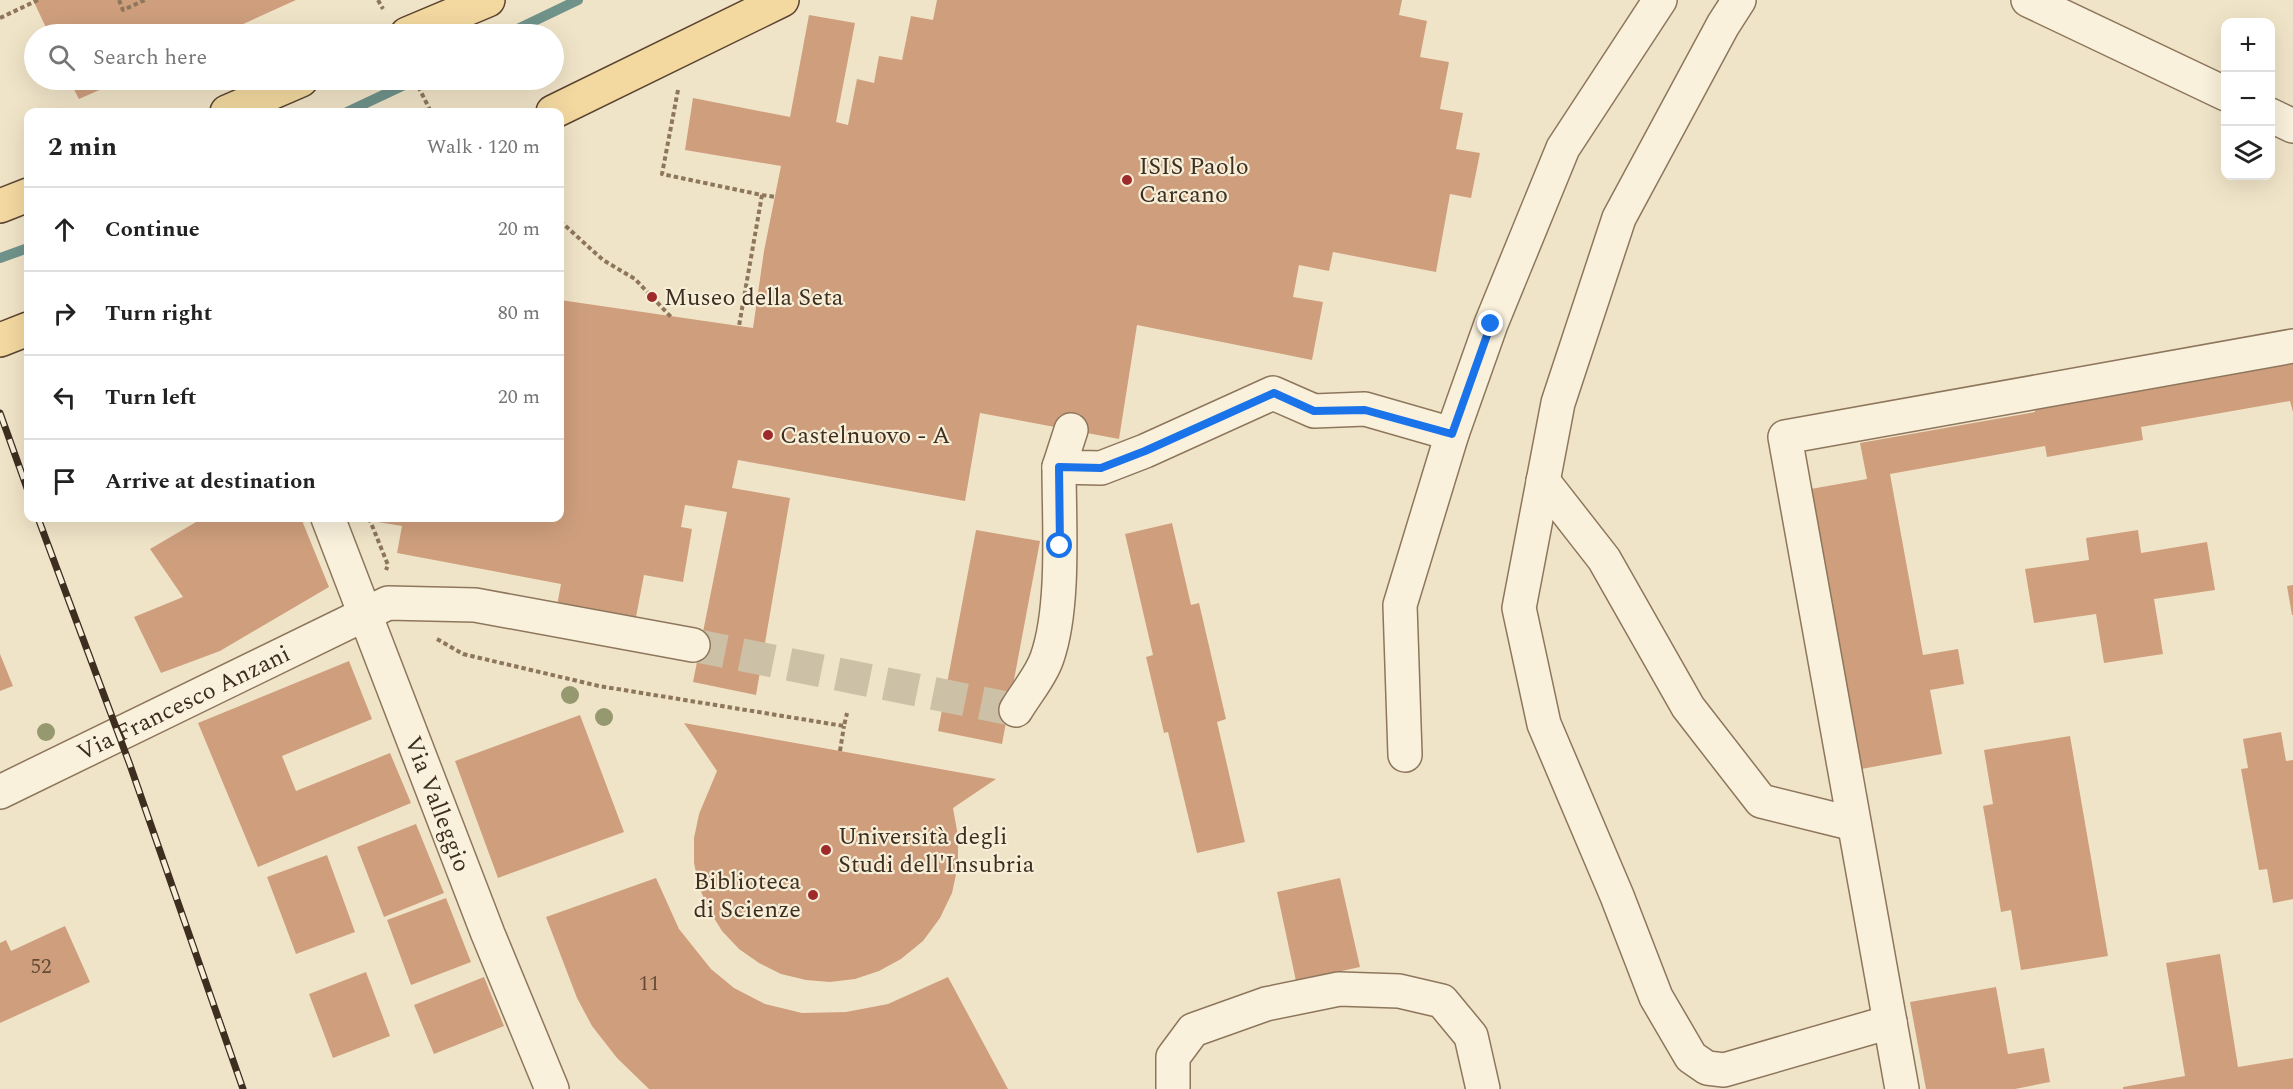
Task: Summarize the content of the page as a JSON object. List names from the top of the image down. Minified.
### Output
{"streets":{"street":["Via Francesco Anzani","Via Valleggio"]},"crossings":[["Via Francesco Anzani","Via Valleggio"]],"places":["ISIS Paolo Carcano","Museo della Seta","Castelnuovo - A","Università degli Studi dell'Insubria","Biblioteca di Scienze"],"house_numbers":["52","11"],"page":{"map_buttons":["+","−"],"search":"Search here","heading":["2 min","Walk · 120 m"],"list":[["Continue","20 m"],["Turn right","80 m"],["Turn left","20 m"],"Arrive at destination"]}}
